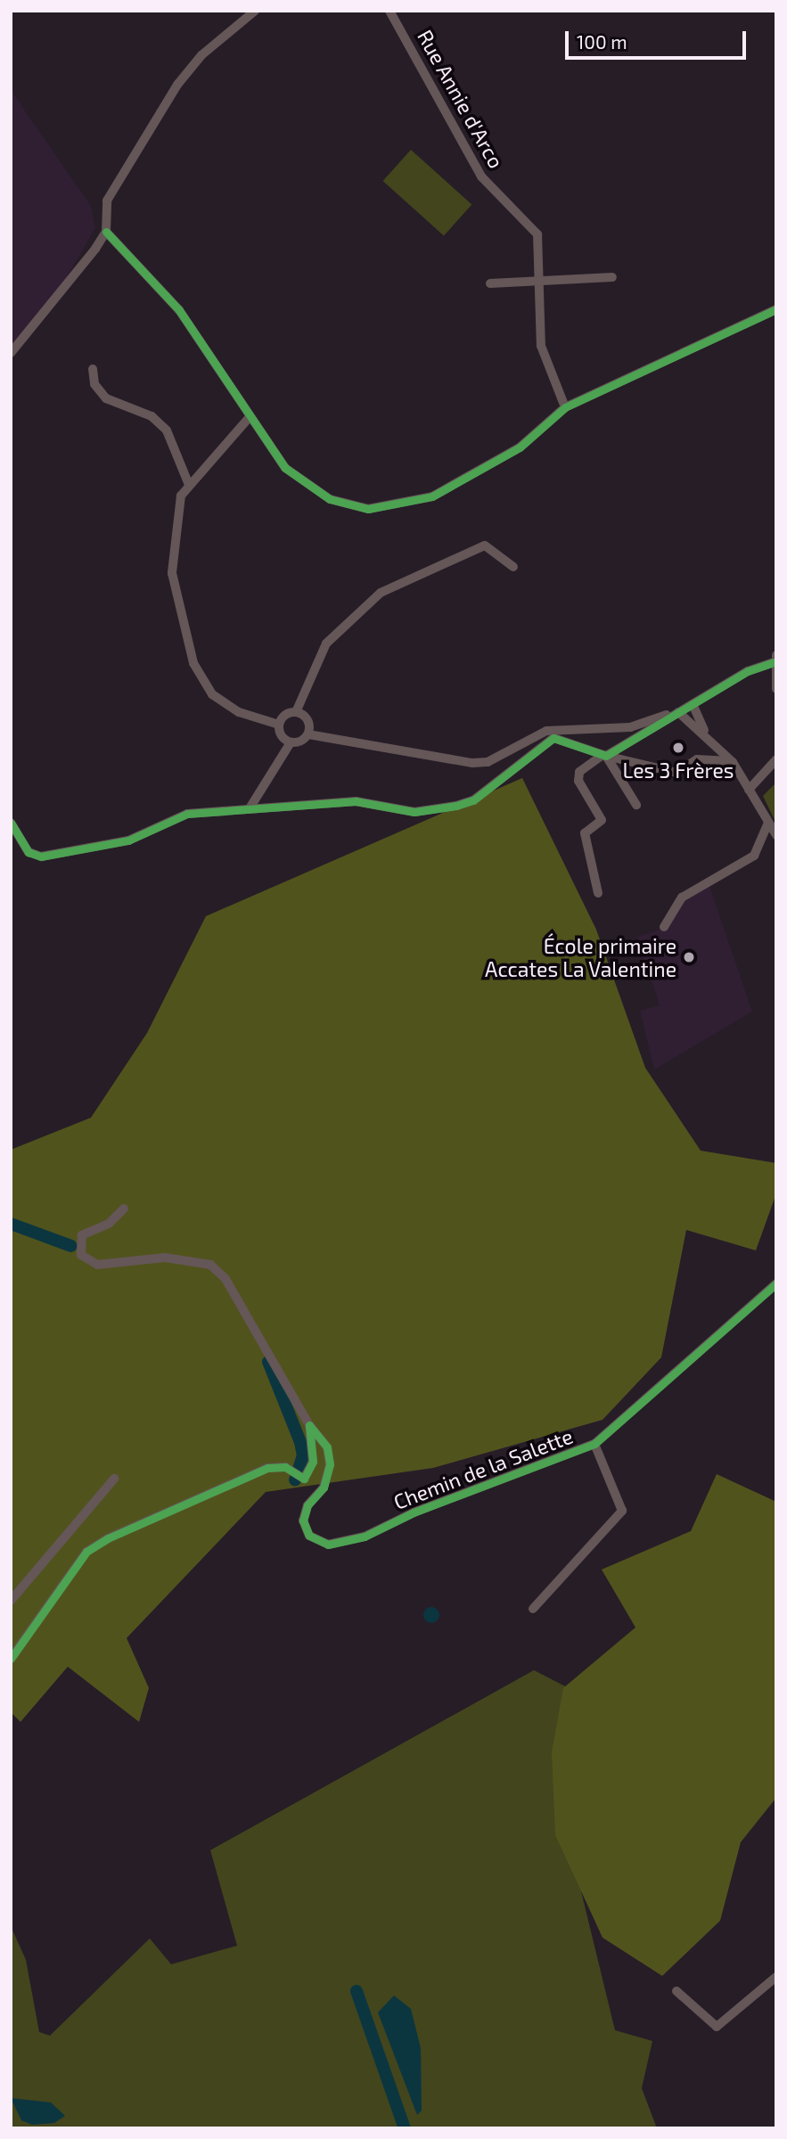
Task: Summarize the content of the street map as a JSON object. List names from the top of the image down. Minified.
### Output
{"streets":{"street":["Rue Annie d'Arco","Chemin de la Salette"]},"places":["Les 3 Frères","École primaire Accates La Valentine"],"scale_bar":"100 m"}
